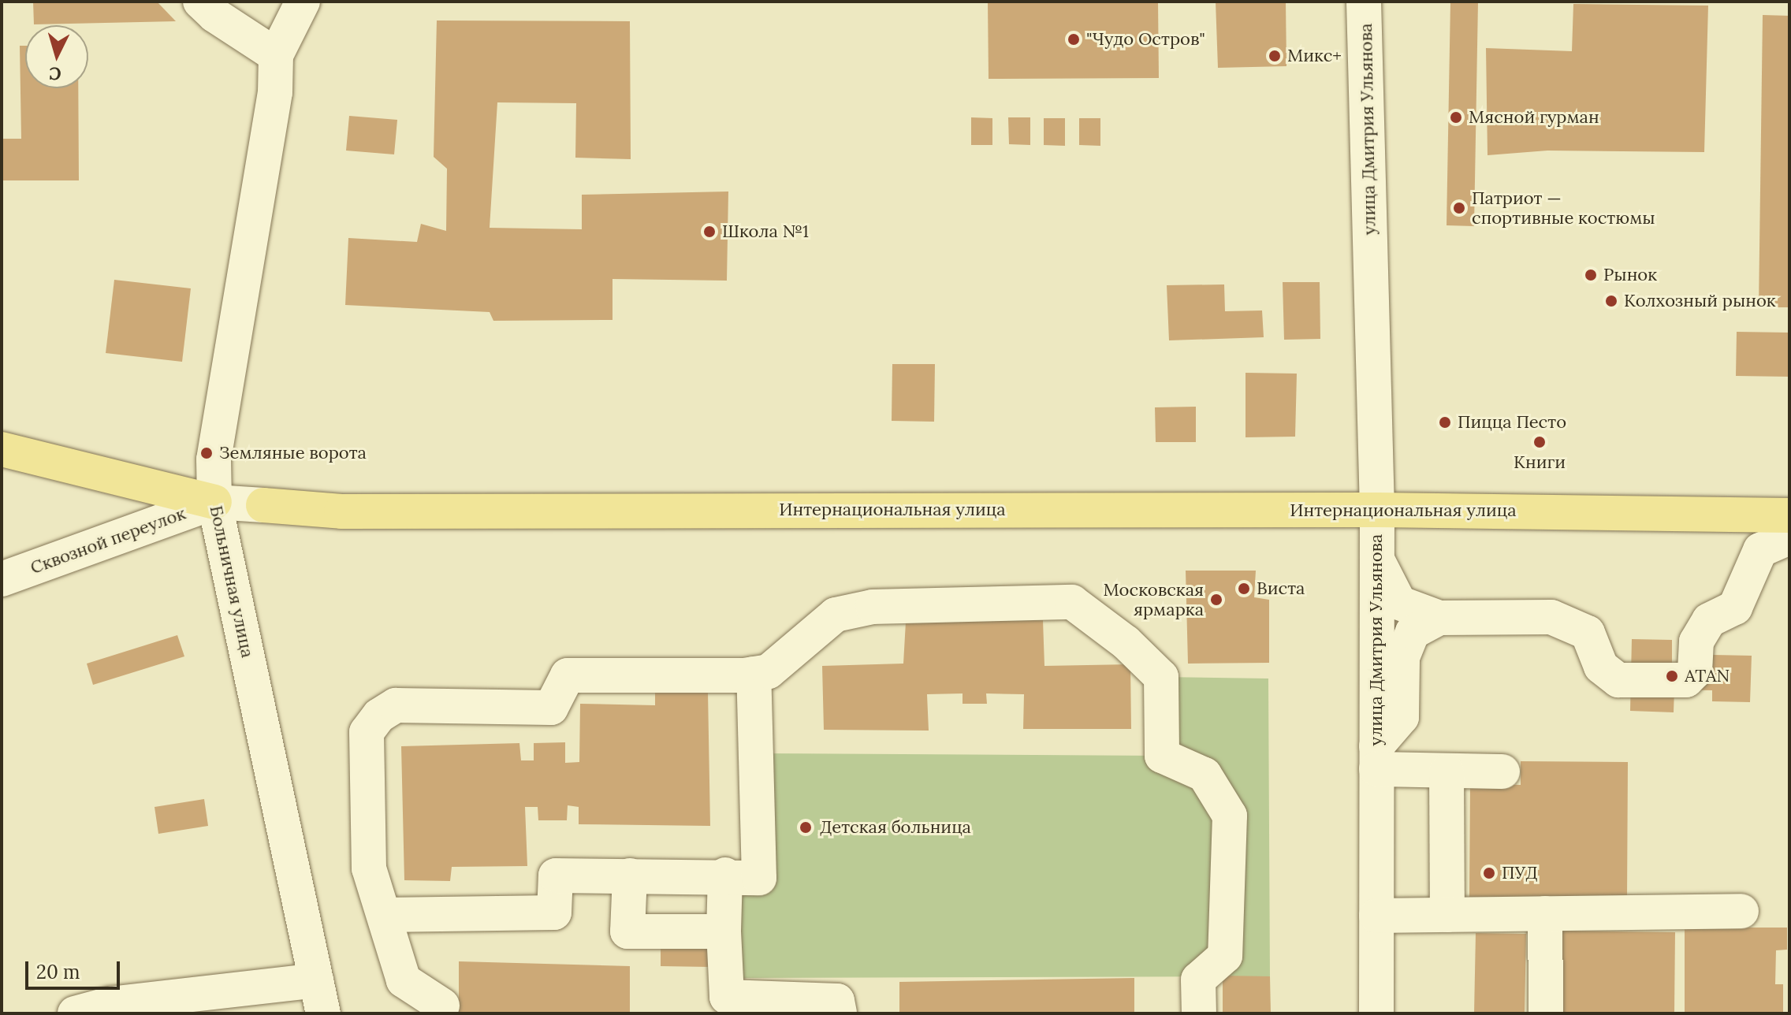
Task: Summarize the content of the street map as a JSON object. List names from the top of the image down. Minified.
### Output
{"streets":{"main road":["Интернациональная улица"],"street":["улица Дмитрия Ульянова","Сквозной переулок","Больничная улица"]},"crossings":[["улица Дмитрия Ульянова","Интернациональная улица"],["Интернациональная улица","Сквозной переулок"],["Интернациональная улица","Больничная улица"],["Сквозной переулок","Больничная улица"]],"places":["\"Чудо Остров\"","Микс+","Мясной гурман","Патриот — спортивные костюмы","Школа №1","Рынок","Колхозный рынок","Пицца Песто","Книги","Земляные ворота","Виста","Московская ярмарка","ATAN","Детская больница","ПУД"],"scale_bar":"20 m","north":"bottom"}
